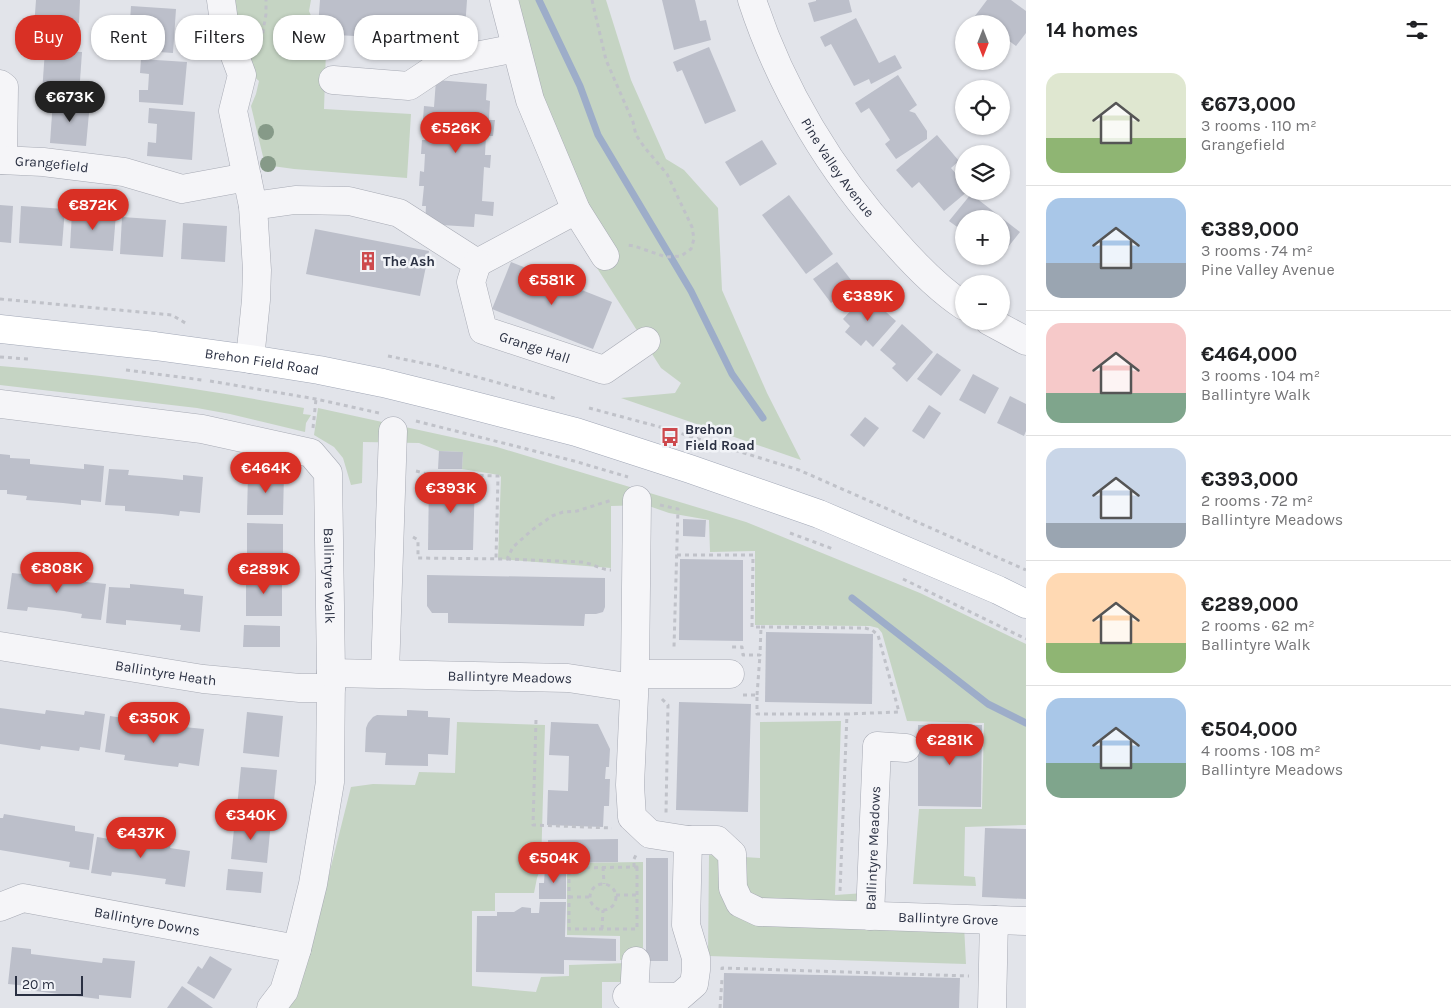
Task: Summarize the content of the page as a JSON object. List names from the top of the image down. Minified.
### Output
{"streets":{"main road":["Brehon Field Road"],"street":["Grangefield","Pine Valley Avenue","Grange Hall","Ballintyre Walk","Ballintyre Heath","Ballintyre Meadows","Ballintyre Grove","Ballintyre Downs"]},"crossings":[["Ballintyre Walk","Ballintyre Heath"],["Ballintyre Walk","Ballintyre Meadows"],["Ballintyre Walk","Ballintyre Downs"],["Ballintyre Heath","Ballintyre Meadows"],["Ballintyre Meadows","Ballintyre Grove"]],"places":{"building":["The Ash"],"bus stop":["Brehon Field Road"]},"scale_bar":"20 m","north":"bottom","page":{"heading":"14 homes","map_buttons":["+","−"],"chip":["Buy","Rent","Filters","New","Apartment"],"list":[{"name":"€673,000","note":"3 rooms · 110 m² · Grangefield"},{"name":"€389,000","note":"3 rooms · 74 m² · Pine Valley Avenue"},{"name":"€464,000","note":"3 rooms · 104 m² · Ballintyre Walk"},{"name":"€393,000","note":"2 rooms · 72 m² · Ballintyre Meadows"},{"name":"€289,000","note":"2 rooms · 62 m² · Ballintyre Walk"},{"name":"€504,000","note":"4 rooms · 108 m² · Ballintyre Meadows"}],"price":["€673K","€526K","€872K","€581K","€389K","€464K","€393K","€808K","€289K","€350K","€281K","€340K","€437K","€504K"],"scale":"20 m"}}
